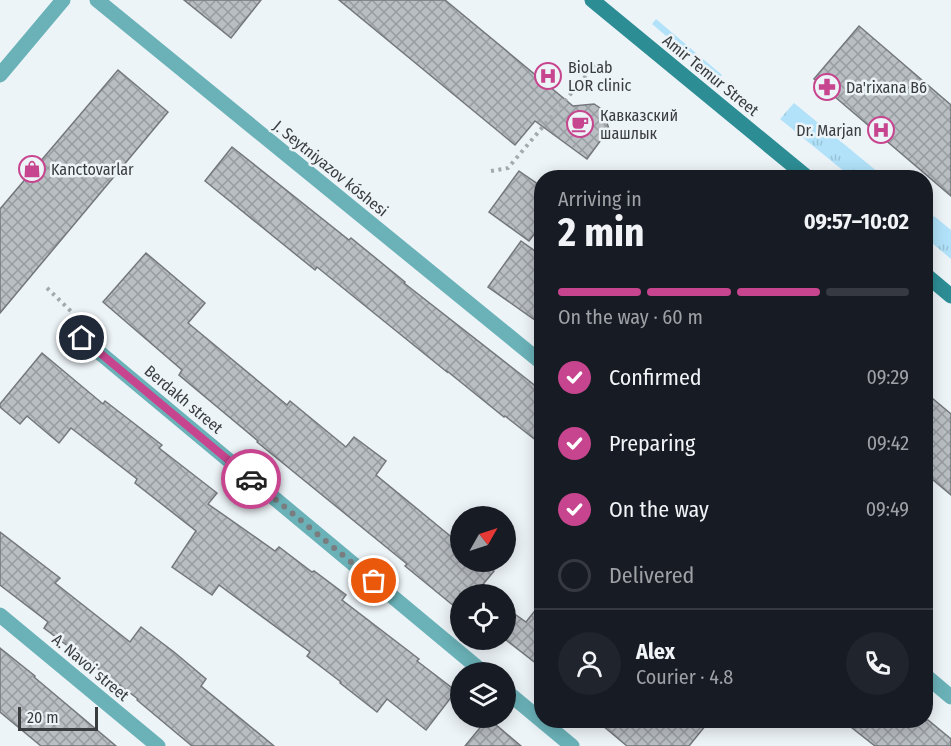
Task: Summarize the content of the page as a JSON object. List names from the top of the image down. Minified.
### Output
{"streets":{"main road":["Amir Temur Street"],"street":["J. Seytniyazov kóshesi","Berdakh street","A. Navoi street"]},"places":{"hospital":["BioLab LOR clinic","Dr. Marjan"],"pharmacy":["Da'rixana B6"],"cafe":["Кавказский шашлык"],"shop":["Kanctovarlar"]},"scale_bar":"20 m","north":"top right","page":{"heading":["2 min","Arriving in","09:57–10:02"],"panel":["Alex","Courier · 4.8"],"bar":"On the way · 60 m","list":[["Confirmed","09:29"],["Preparing","09:42"],["On the way","09:49"],"Delivered"],"scale":"20 m"}}
